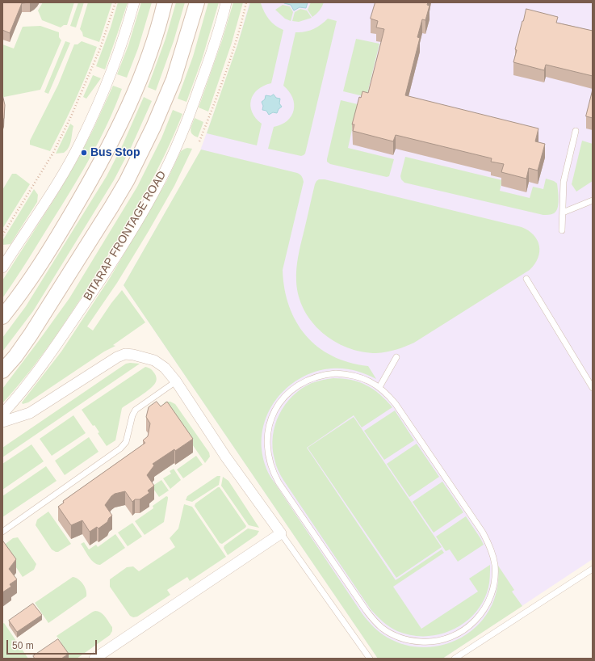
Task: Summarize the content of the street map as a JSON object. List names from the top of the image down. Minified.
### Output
{"streets":{"street":["BITARAP FRONTAGE ROAD"]},"places":["Bus Stop"],"scale_bar":"50 m"}
